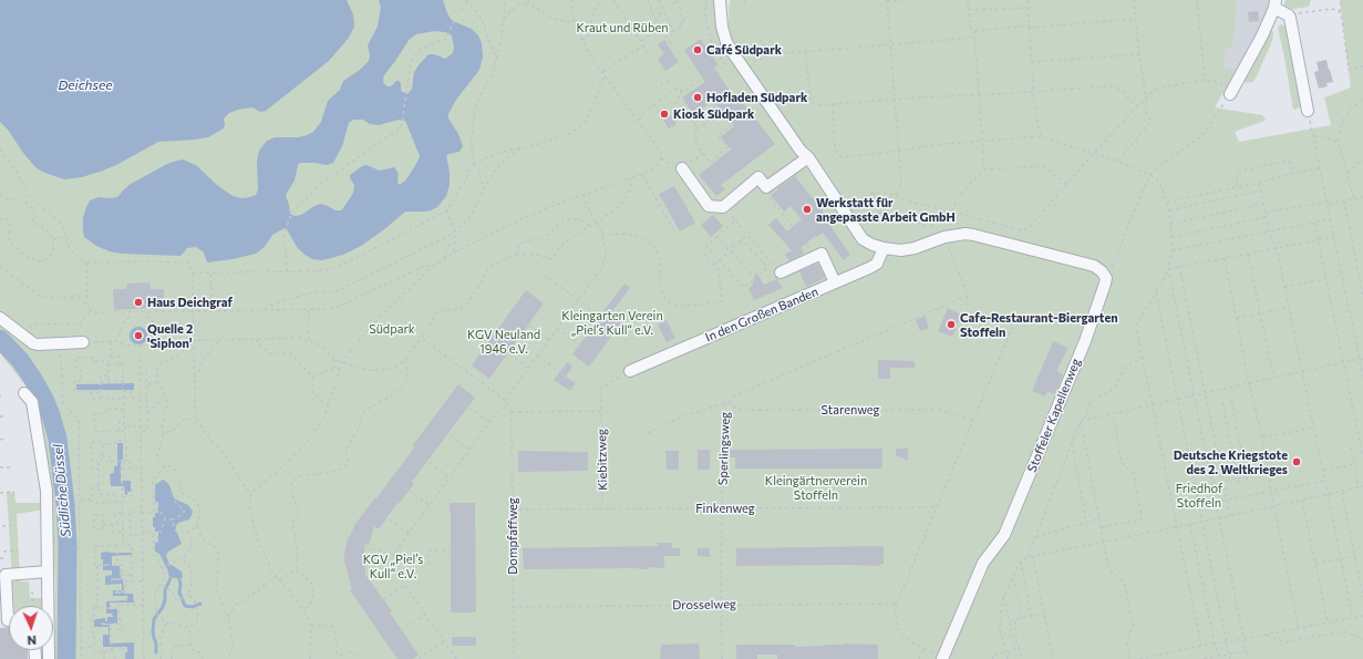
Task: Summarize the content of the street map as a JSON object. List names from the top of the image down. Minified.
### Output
{"streets":{"street":["In den Großen Banden","Stoffeler Kapellenweg"],"path":["Starenweg","Sperlingsweg","Kiebitzweg","Finkenweg","Dompfaffweg","Drosselweg"]},"crossings":[["In den Großen Banden","Kiebitzweg"],["Starenweg","Sperlingsweg"],["Sperlingsweg","Finkenweg"],["Sperlingsweg","Drosselweg"],["Kiebitzweg","Finkenweg"],["Finkenweg","Dompfaffweg"],["Dompfaffweg","Drosselweg"]],"water":["Deichsee","Südliche Düssel"],"parks":["Kraut und Rüben","Kleingarten Verein „Piel’s Kull“ e.V.","Südpark","KGV Neuland 1946 e.V.","Kleingärtnerverein Stoffeln","Friedhof Stoffeln","KGV „Piel’s Kull“ e.V."],"places":["Café Südpark","Hofladen Südpark","Kiosk Südpark","Werkstatt für angepasste Arbeit GmbH","Haus Deichgraf","Cafe-Restaurant-Biergarten Stoffeln","Quelle 2 'Siphon'","Deutsche Kriegstote des 2. Weltkrieges"],"north":"bottom"}
